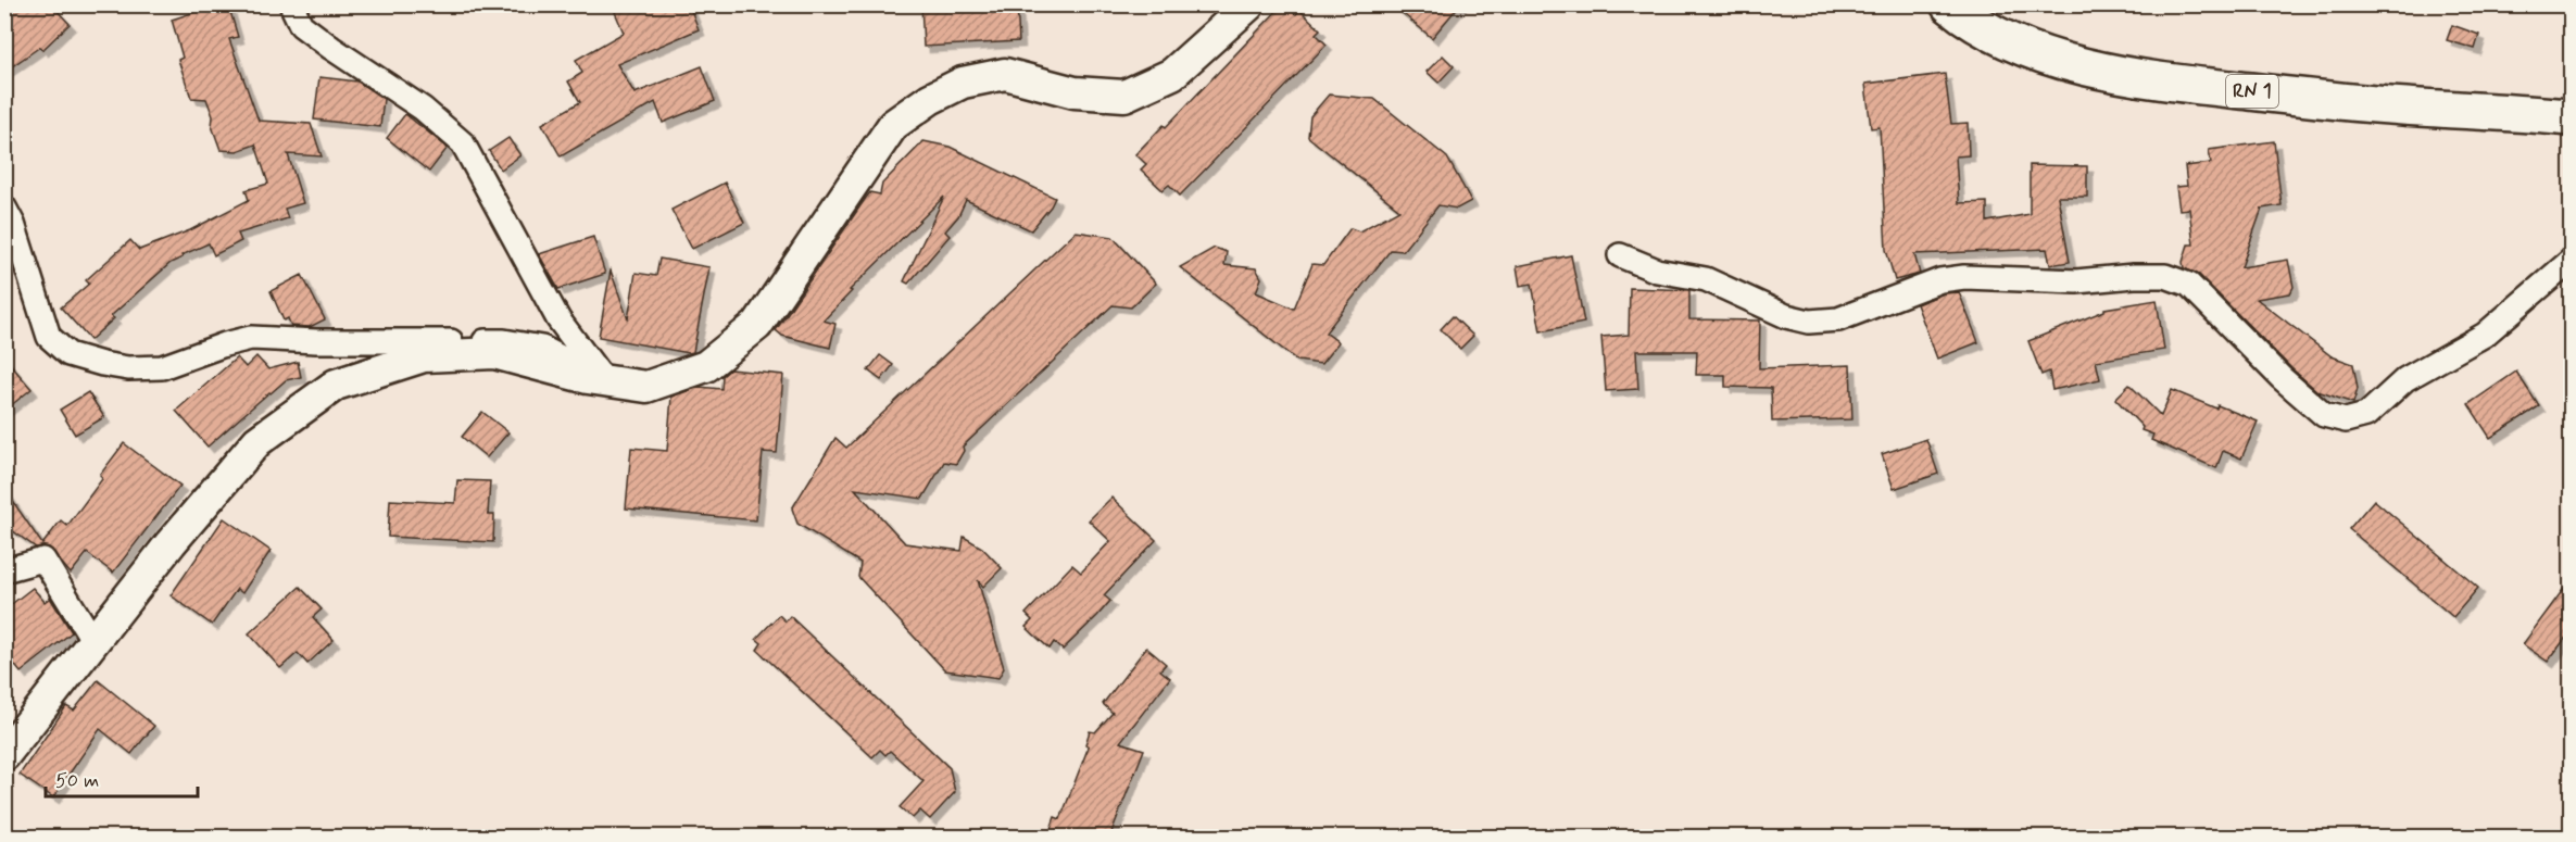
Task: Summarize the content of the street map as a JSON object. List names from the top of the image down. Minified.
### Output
{"streets":{"main road":["RN 1"]},"scale_bar":"50 m"}
